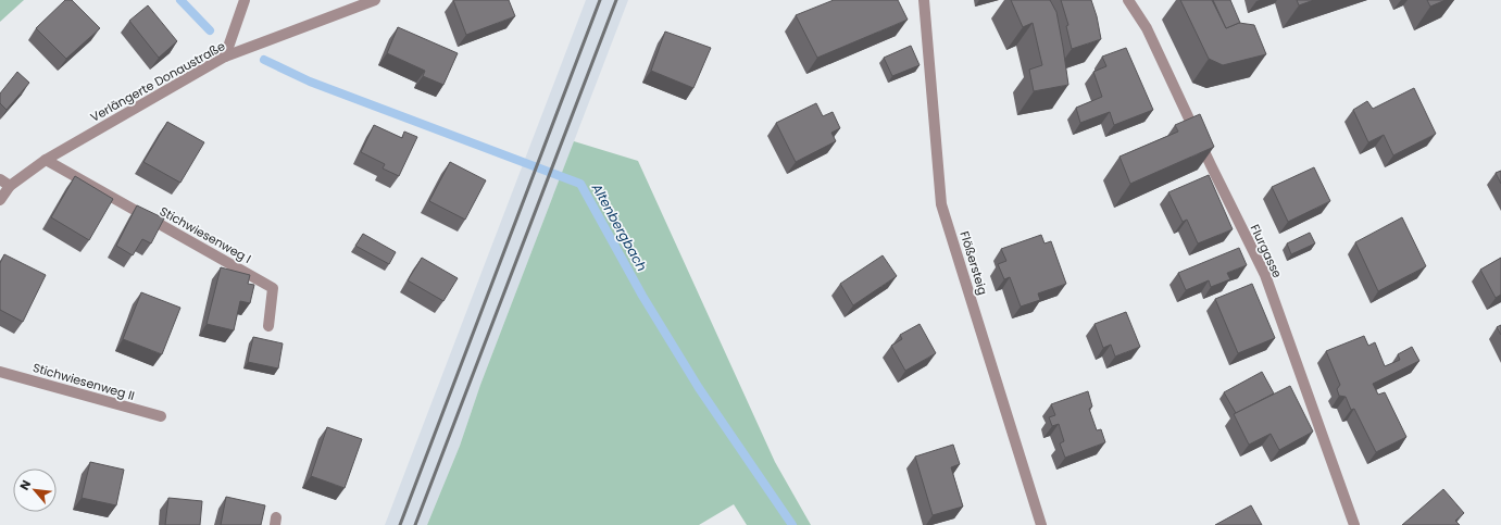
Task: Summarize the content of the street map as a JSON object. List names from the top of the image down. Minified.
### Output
{"streets":{"street":["Verlängerte Donaustraße","Stichwiesenweg I","Flurgasse","Flößersteig","Stichwiesenweg II"]},"crossings":[["Verlängerte Donaustraße","Stichwiesenweg I"]],"water":["Altenbergbach"],"north":"top left"}
